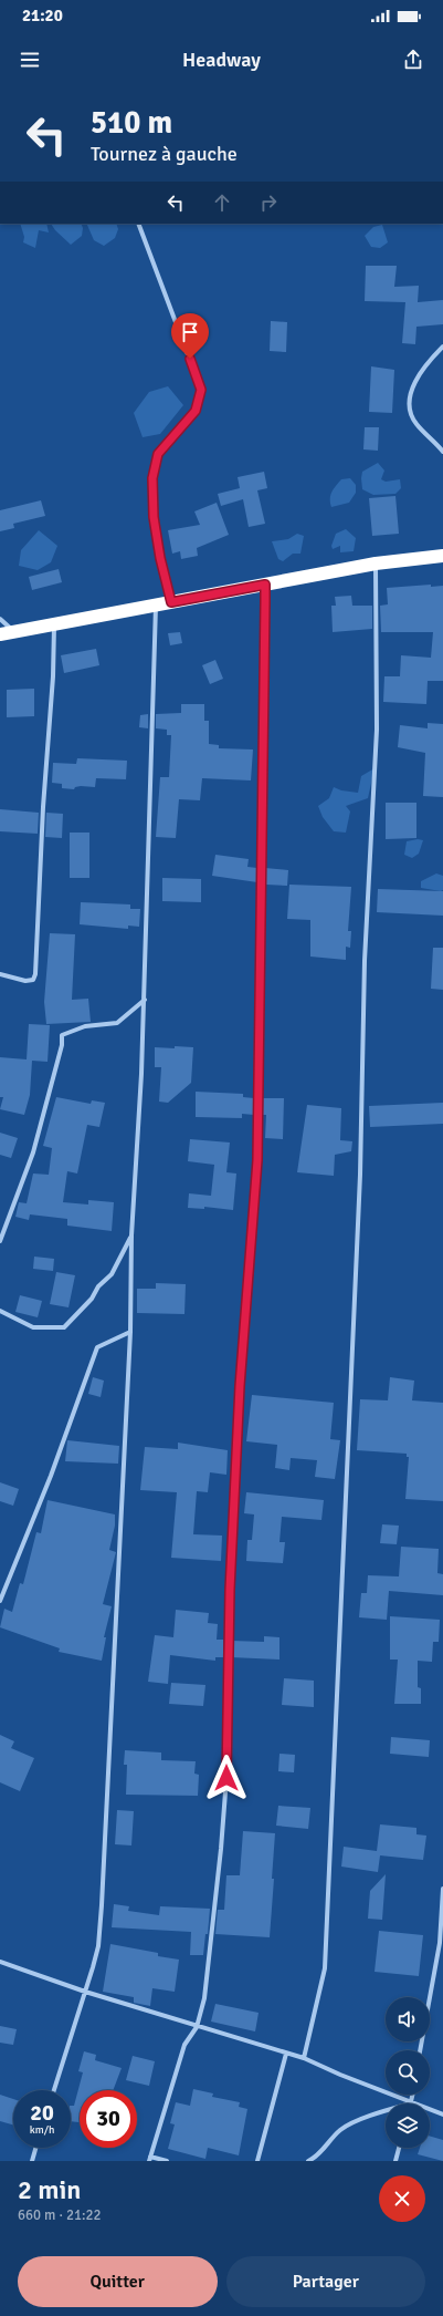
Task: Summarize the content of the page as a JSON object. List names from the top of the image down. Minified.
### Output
{"page":{"status":"21:20","header":"Headway","turn":["510 m","Tournez à gauche"],"speed":"20 km/h","limit":"30","heading":["2 min","660 m · 21:22"],"buttons":["Quitter","Partager"]}}
